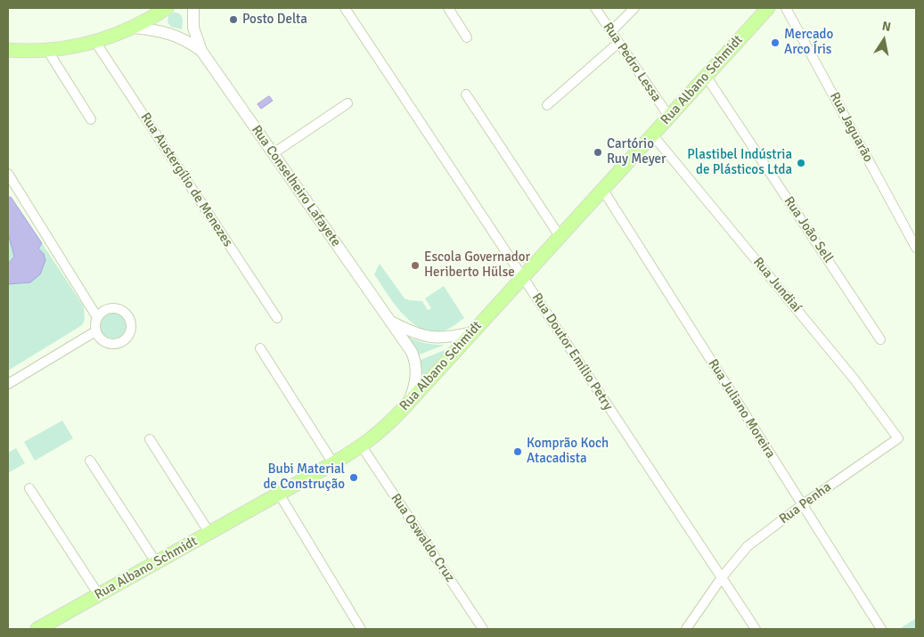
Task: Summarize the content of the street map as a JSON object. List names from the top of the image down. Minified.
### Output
{"streets":{"main road":["Rua Albano Schmidt"],"street":["Rua Pedro Lessa","Rua Jaguarão","Rua Austergílio de Menezes","Rua Conselheiro Lafayete","Rua João Sell","Rua Jundiaí","Rua Doutor Emílio Petry","Rua Juliano Moreira","Rua Penha","Rua Oswaldo Cruz"]},"crossings":[["Rua Pedro Lessa","Rua Albano Schmidt"],["Rua Albano Schmidt","Rua Conselheiro Lafayete"],["Rua Albano Schmidt","Rua João Sell"],["Rua Albano Schmidt","Rua Jundiaí"],["Rua Albano Schmidt","Rua Doutor Emílio Petry"],["Rua Albano Schmidt","Rua Juliano Moreira"],["Rua Albano Schmidt","Rua Oswaldo Cruz"],["Rua Jundiaí","Rua Penha"],["Rua Doutor Emílio Petry","Rua Penha"],["Rua Juliano Moreira","Rua Penha"]],"places":["Posto Delta","Mercado Arco Íris","Cartório Ruy Meyer","Plastibel Indústria de Plásticos Ltda","Escola Governador Heriberto Hülse","Komprão Koch Atacadista","Bubi Material de Construção"],"north":"top"}
